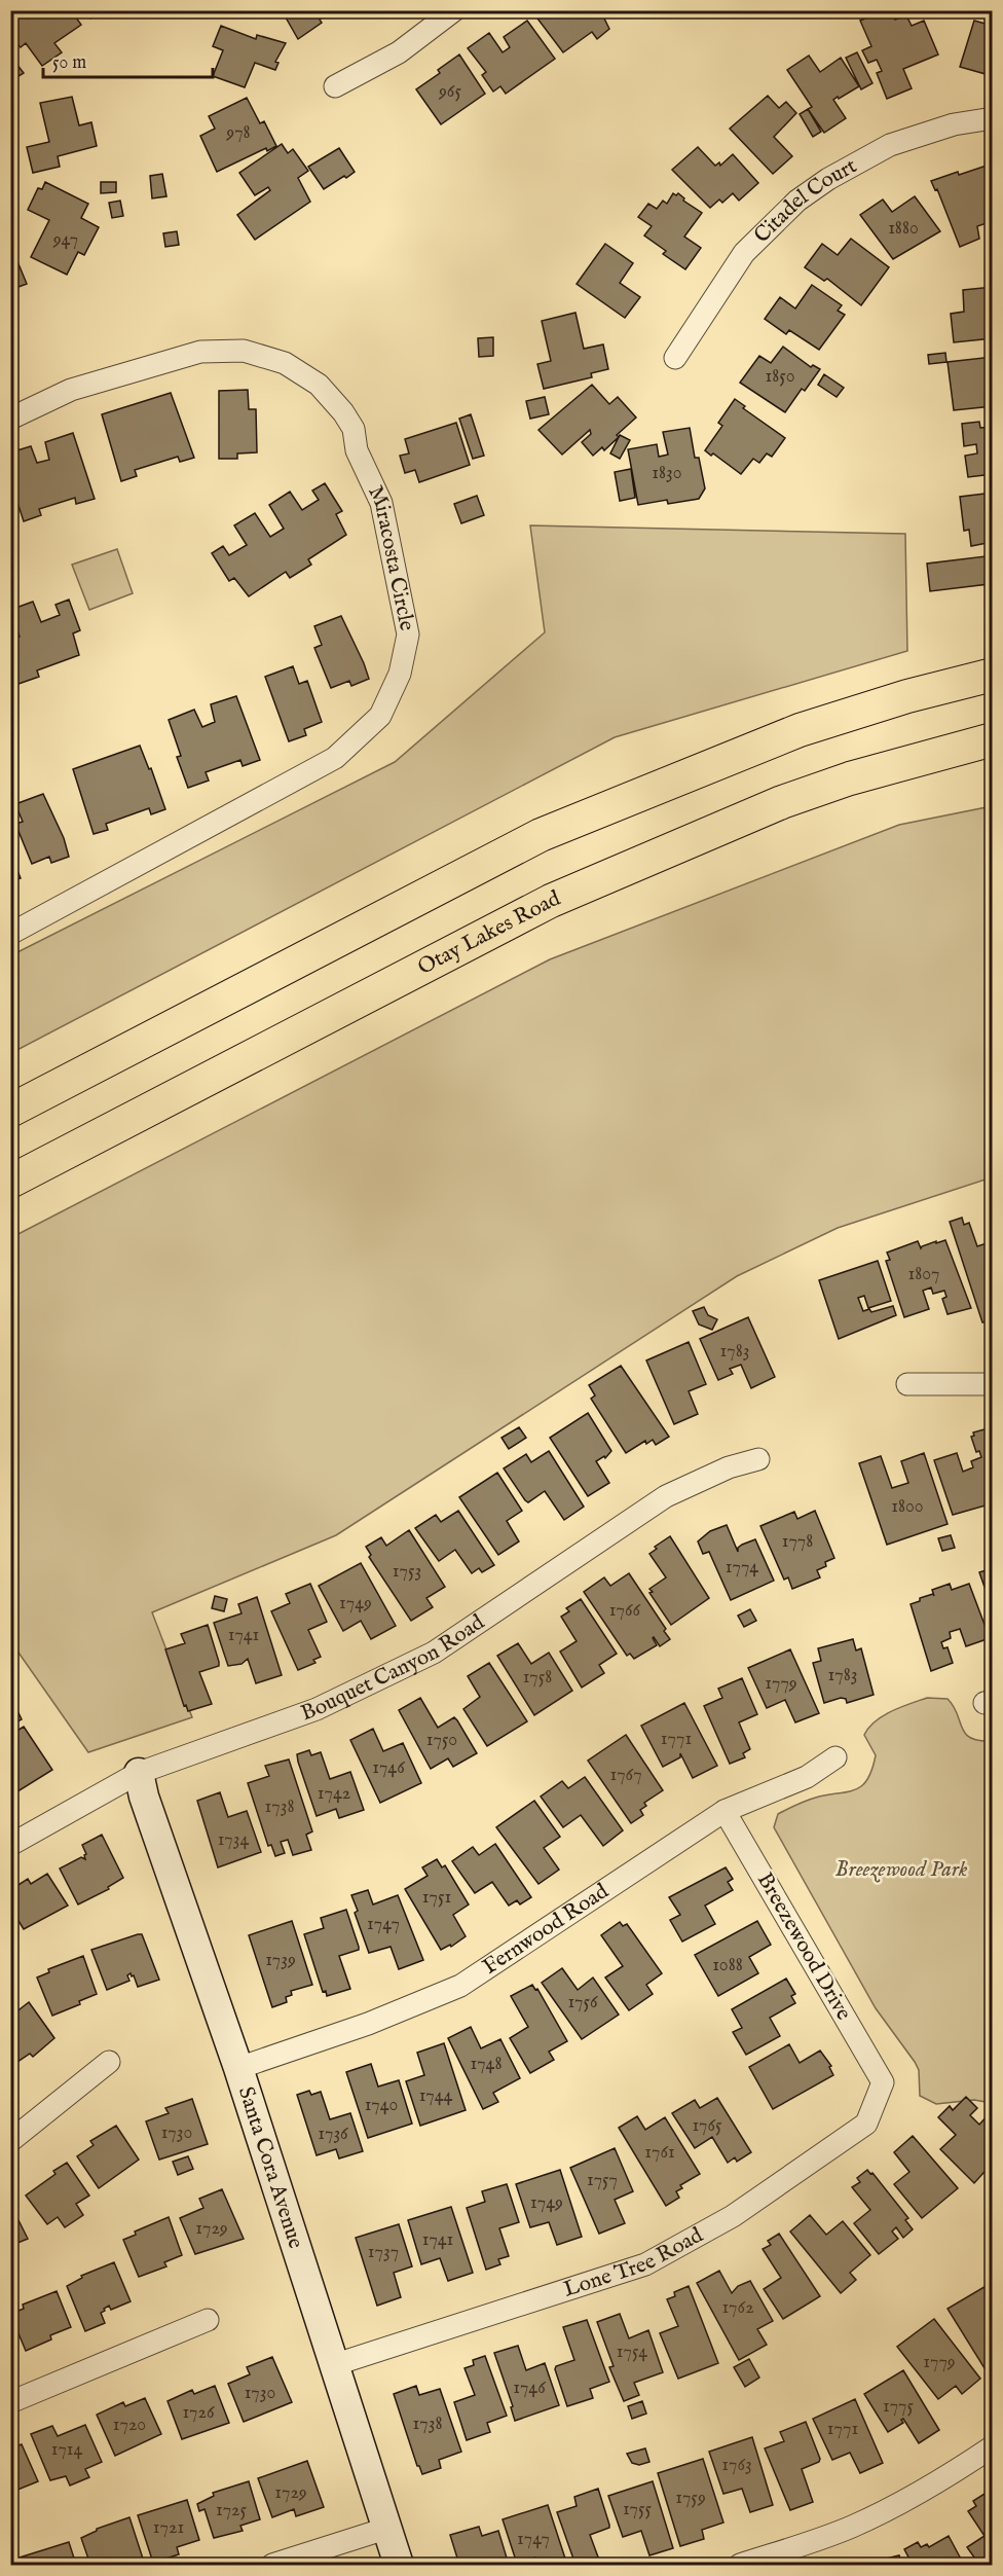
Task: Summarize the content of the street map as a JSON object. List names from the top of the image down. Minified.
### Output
{"streets":{"main road":["Otay Lakes Road"],"street":["Citadel Court","Miracosta Circle","Bouquet Canyon Road","Fernwood Road","Breezewood Drive","Santa Cora Avenue","Lone Tree Road"]},"crossings":[["Bouquet Canyon Road","Santa Cora Avenue"],["Fernwood Road","Breezewood Drive"],["Fernwood Road","Santa Cora Avenue"],["Breezewood Drive","Lone Tree Road"],["Santa Cora Avenue","Lone Tree Road"]],"parks":["Breezewood Park"],"house_numbers":["965","978","1880","947","1850","1830","1807","1783","1800","1778","1774","1753","1749","1766","1741","1783","1758","1779","1771","1750","1746","1767","1742","1738","1734","1751","1747","1739","1088","1756","1748","1744","1740","1765","1730","1736","1761","1757","1749","1729","1741","1737","1762","1754","1779","1746","1730","1775","1726","1738","1720","1771","1714","1763","1729","1759","1755","1725","1721","1747"],"scale_bar":"50 m"}
